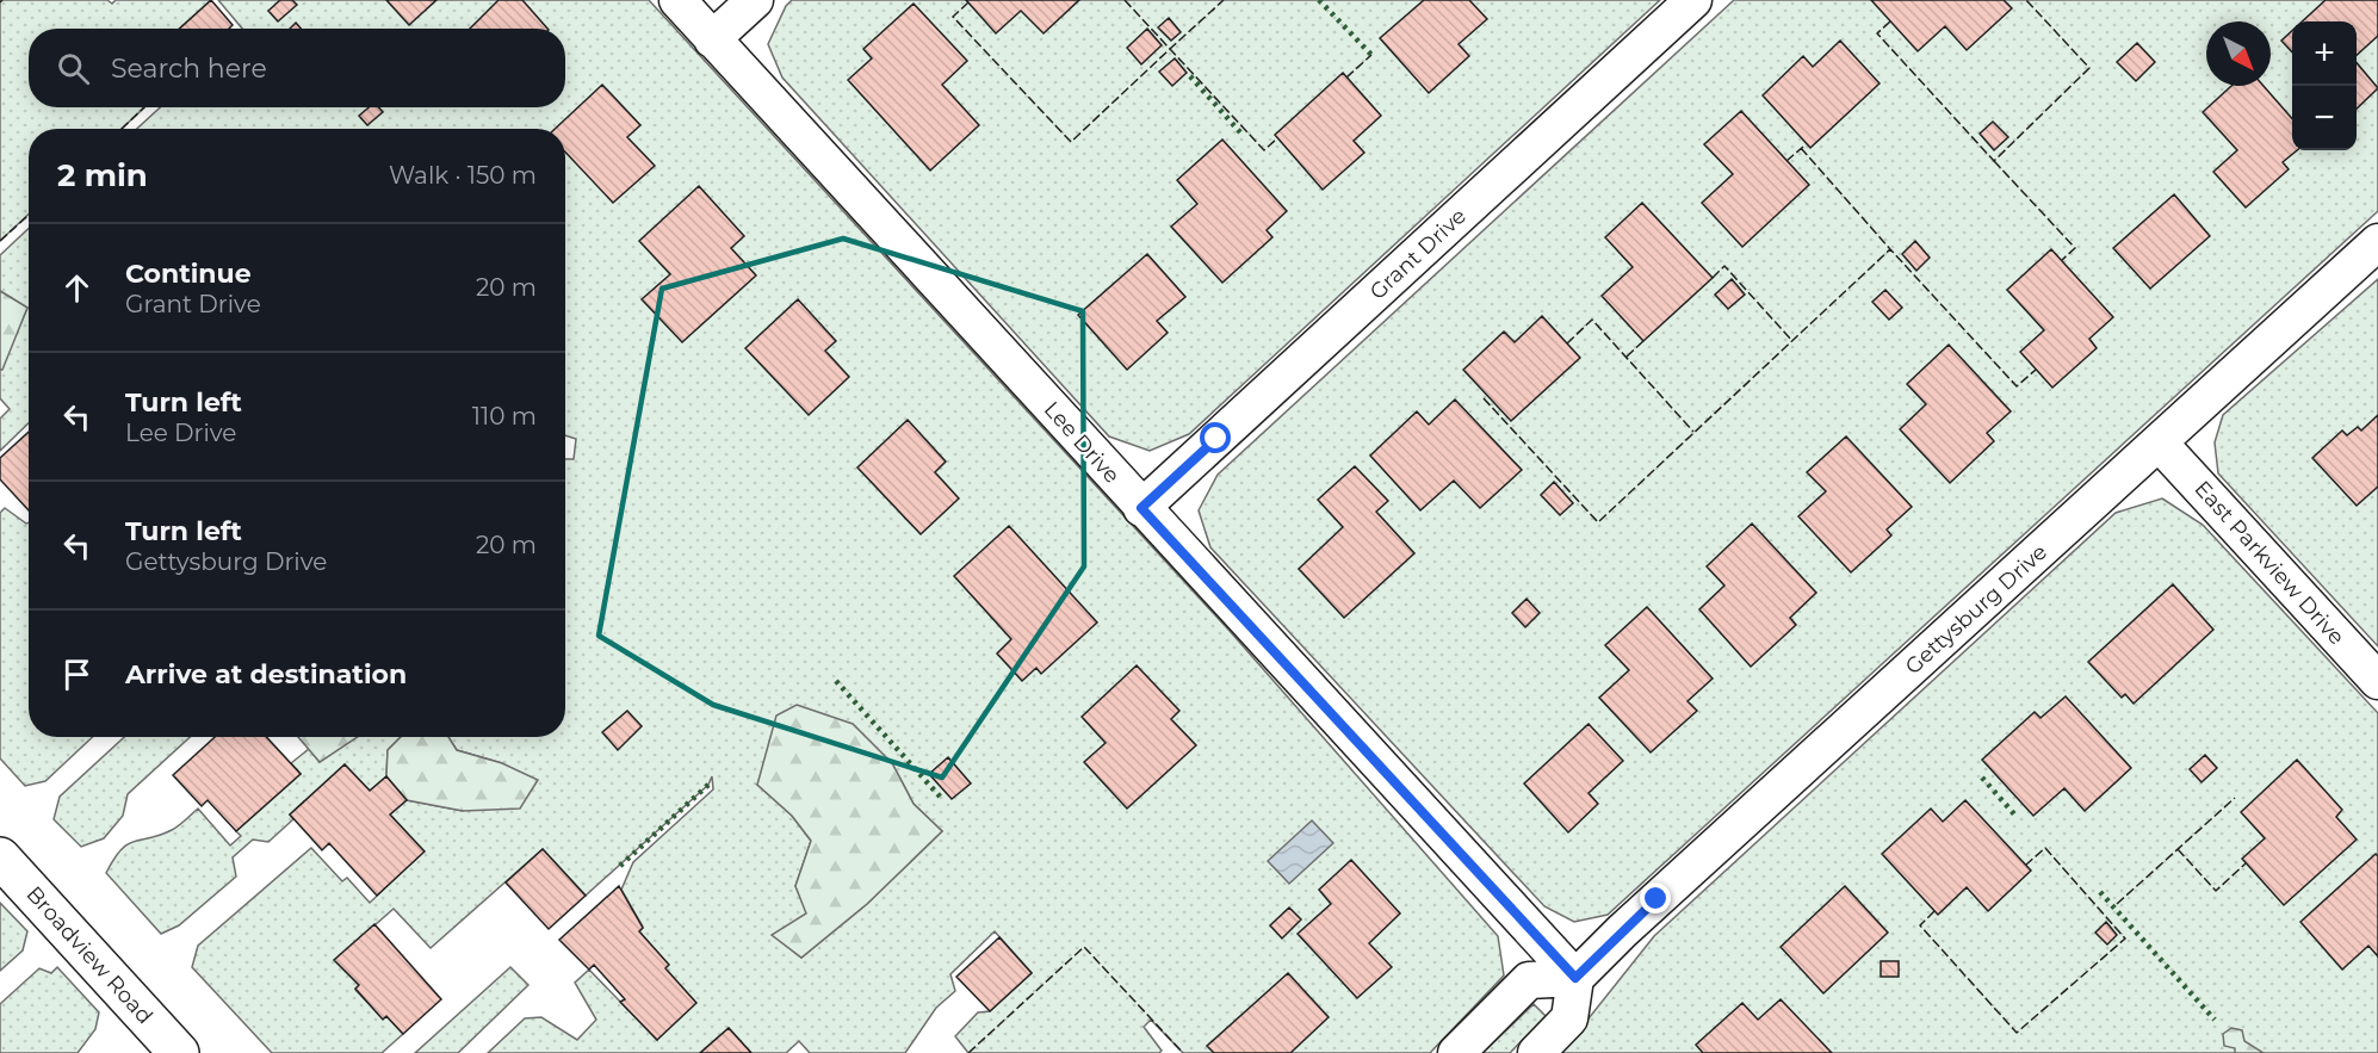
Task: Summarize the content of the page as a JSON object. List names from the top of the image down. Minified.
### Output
{"streets":{"main road":["Broadview Road"],"street":["Grant Drive","Lee Drive","East Parkview Drive","Gettysburg Drive"]},"crossings":[["Grant Drive","Lee Drive"],["Lee Drive","Gettysburg Drive"],["East Parkview Drive","Gettysburg Drive"]],"north":"bottom right","page":{"map_buttons":["+","−"],"search":"Search here","heading":["2 min","Walk · 150 m"],"list":[["Continue","Grant Drive","20 m"],["Turn left","Lee Drive","110 m"],["Turn left","Gettysburg Drive","20 m"],"Arrive at destination"]}}
